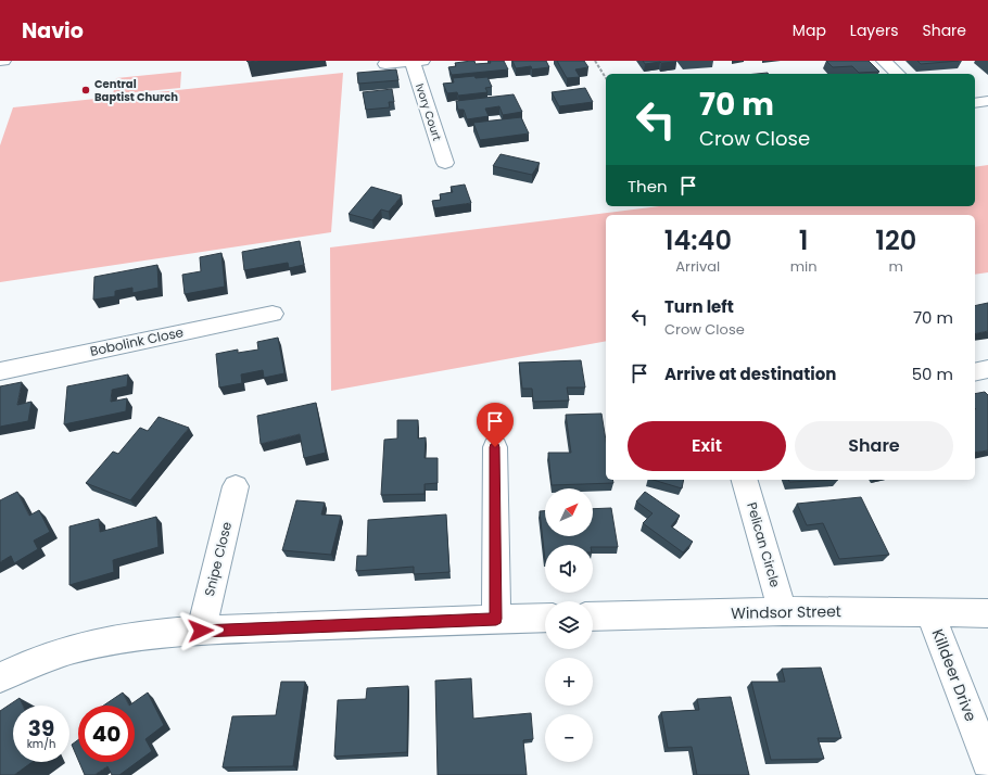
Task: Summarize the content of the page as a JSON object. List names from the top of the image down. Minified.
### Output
{"streets":{"street":["Ivory Court","Bobolink Close","Pelican Circle","Snipe Close","Windsor Street","Killdeer Drive"]},"crossings":[["Pelican Circle","Windsor Street"],["Windsor Street","Killdeer Drive"]],"places":["Central Baptist Church"],"north":"top right","page":{"header":"Navio","nav":["Map","Layers","Share"],"turn":["70 m","Crow Close"],"then":"Then","eta":["14:40","Arrival","1","min","120","m"],"list":[{"name":"Turn left","note":"Crow Close","value":"70 m"},{"name":"Arrive at destination","value":"50 m"}],"buttons":["Exit","Share"],"map_buttons":["+","−"],"speed":"39 km/h","limit":"40"}}
